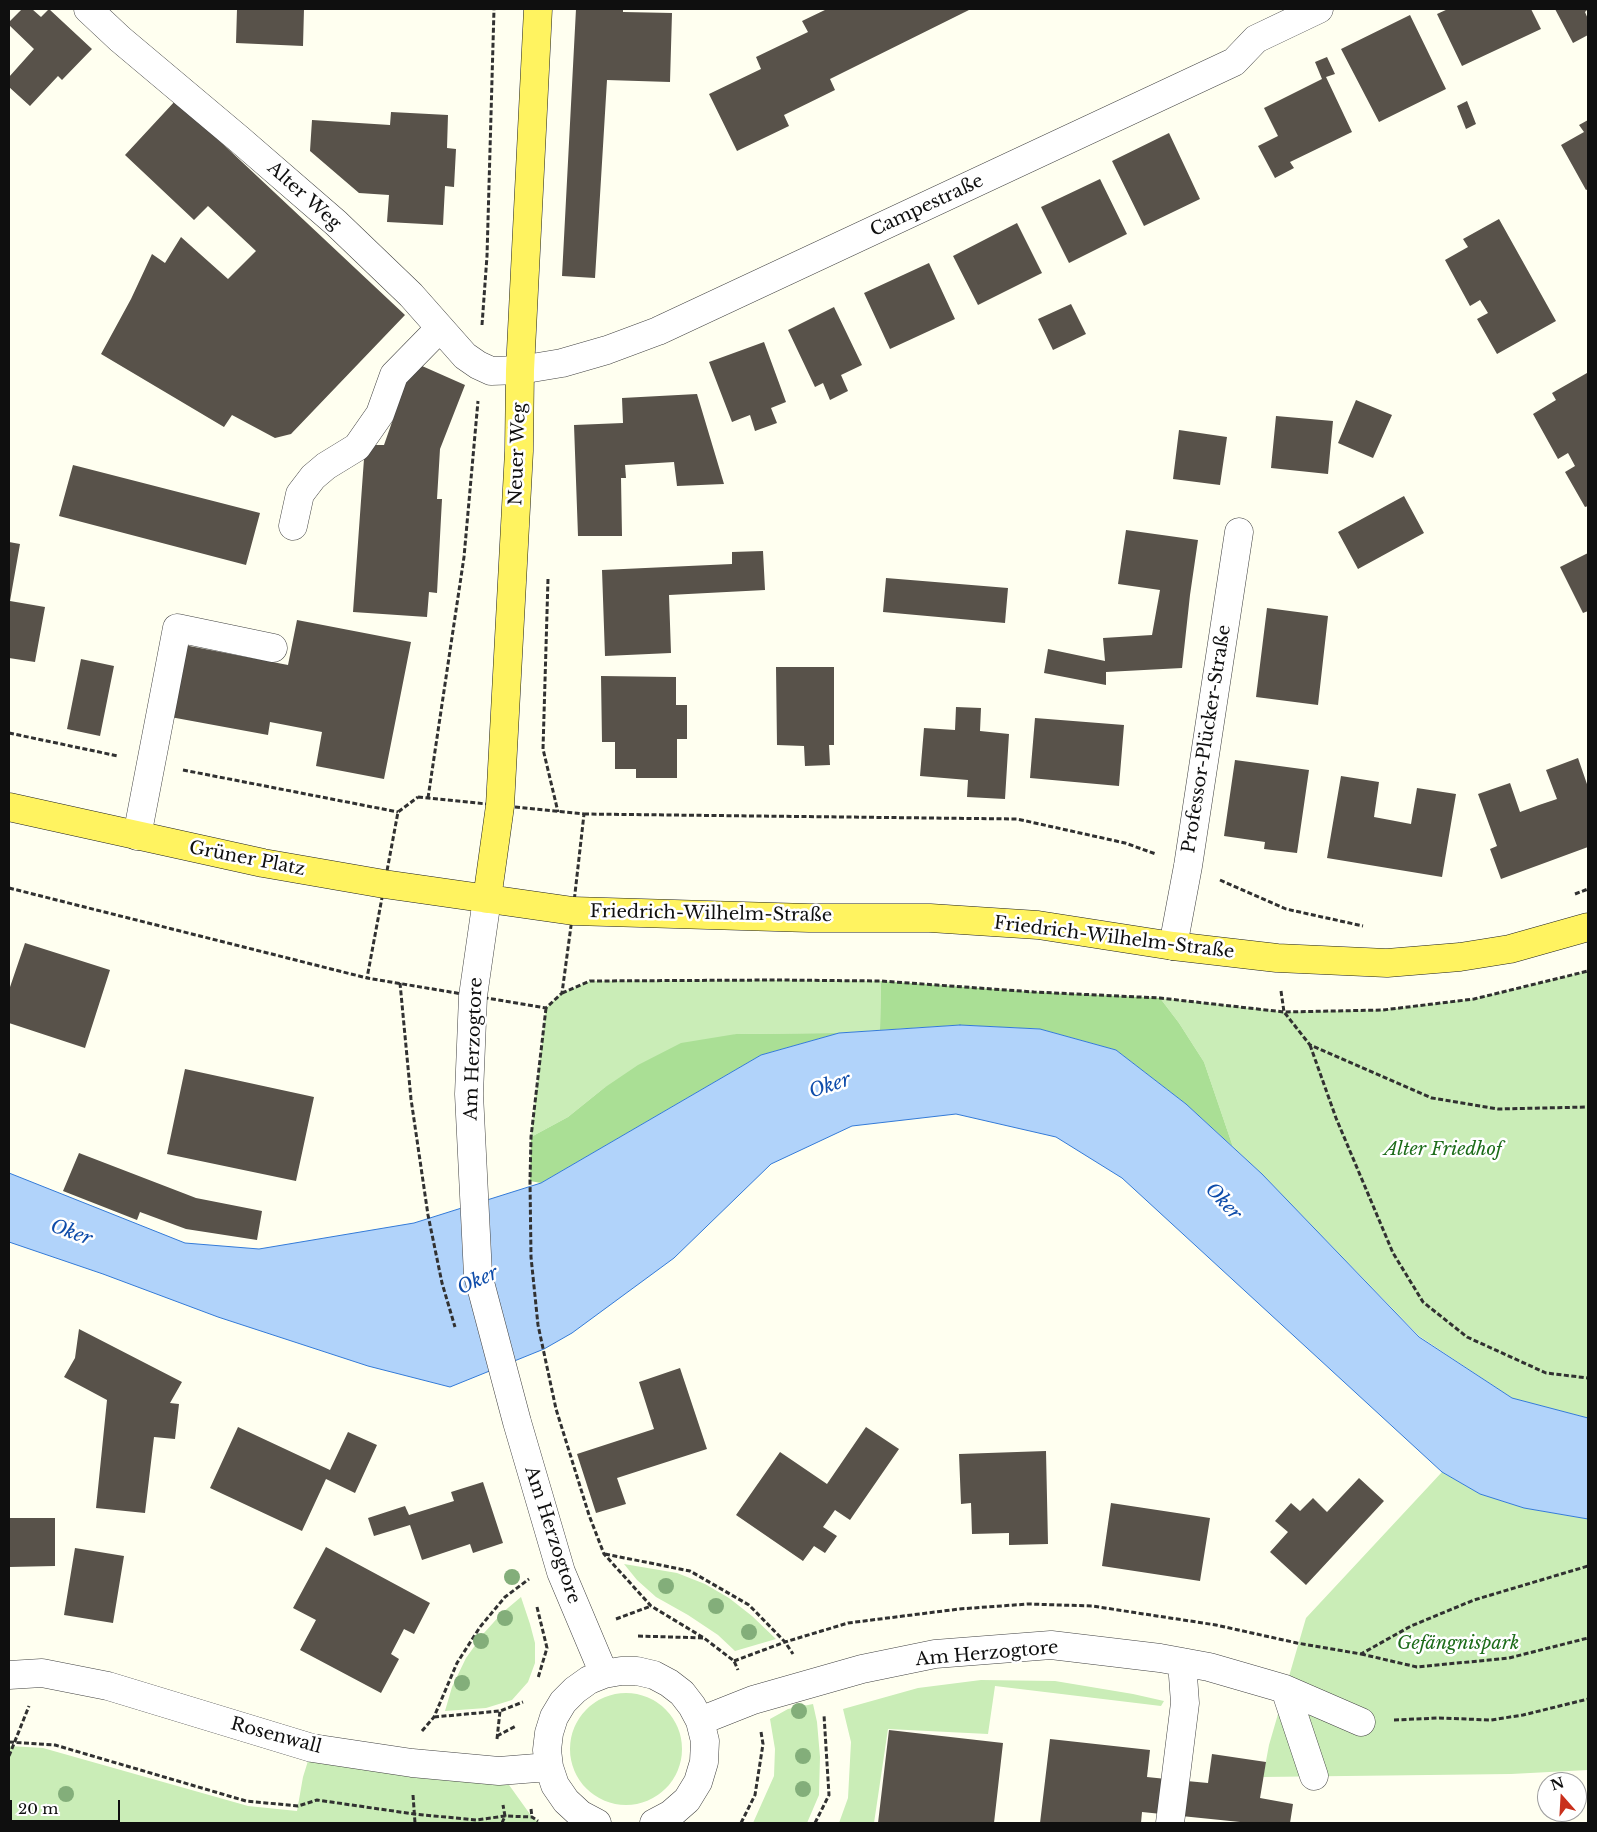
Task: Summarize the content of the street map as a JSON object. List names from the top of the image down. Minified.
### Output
{"streets":{"main road":["Neuer Weg","Grüner Platz","Friedrich-Wilhelm-Straße"],"street":["Alter Weg","Campestraße","Professor-Plücker-Straße","Am Herzogtore","Rosenwall"]},"crossings":[["Alter Weg","Campestraße"],["Alter Weg","Neuer Weg"],["Campestraße","Neuer Weg"],["Neuer Weg","Grüner Platz"],["Neuer Weg","Friedrich-Wilhelm-Straße"],["Neuer Weg","Am Herzogtore"],["Professor-Plücker-Straße","Friedrich-Wilhelm-Straße"],["Grüner Platz","Friedrich-Wilhelm-Straße"],["Grüner Platz","Am Herzogtore"],["Friedrich-Wilhelm-Straße","Am Herzogtore"]],"water":["Oker"],"parks":["Alter Friedhof","Gefängnispark"],"scale_bar":"20 m","north":"top"}
